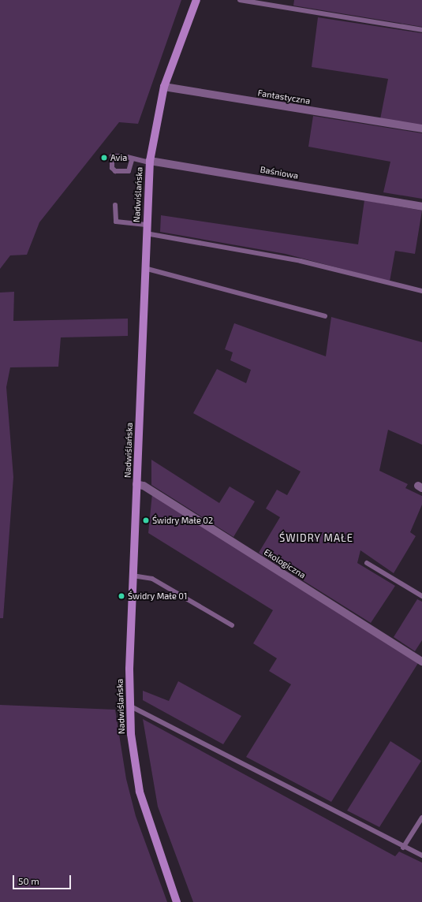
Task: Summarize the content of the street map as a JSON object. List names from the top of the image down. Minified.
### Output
{"streets":{"main road":["Nadwiślańska"],"street":["Fantastyczna","Baśniowa","Ekologiczna"]},"crossings":[["Fantastyczna","Nadwiślańska"],["Baśniowa","Nadwiślańska"],["Nadwiślańska","Ekologiczna"]],"districts":["ŚWIDRY MAŁE"],"places":["Avia","Świdry Małe 02","Świdry Małe 01"],"scale_bar":"50 m"}
